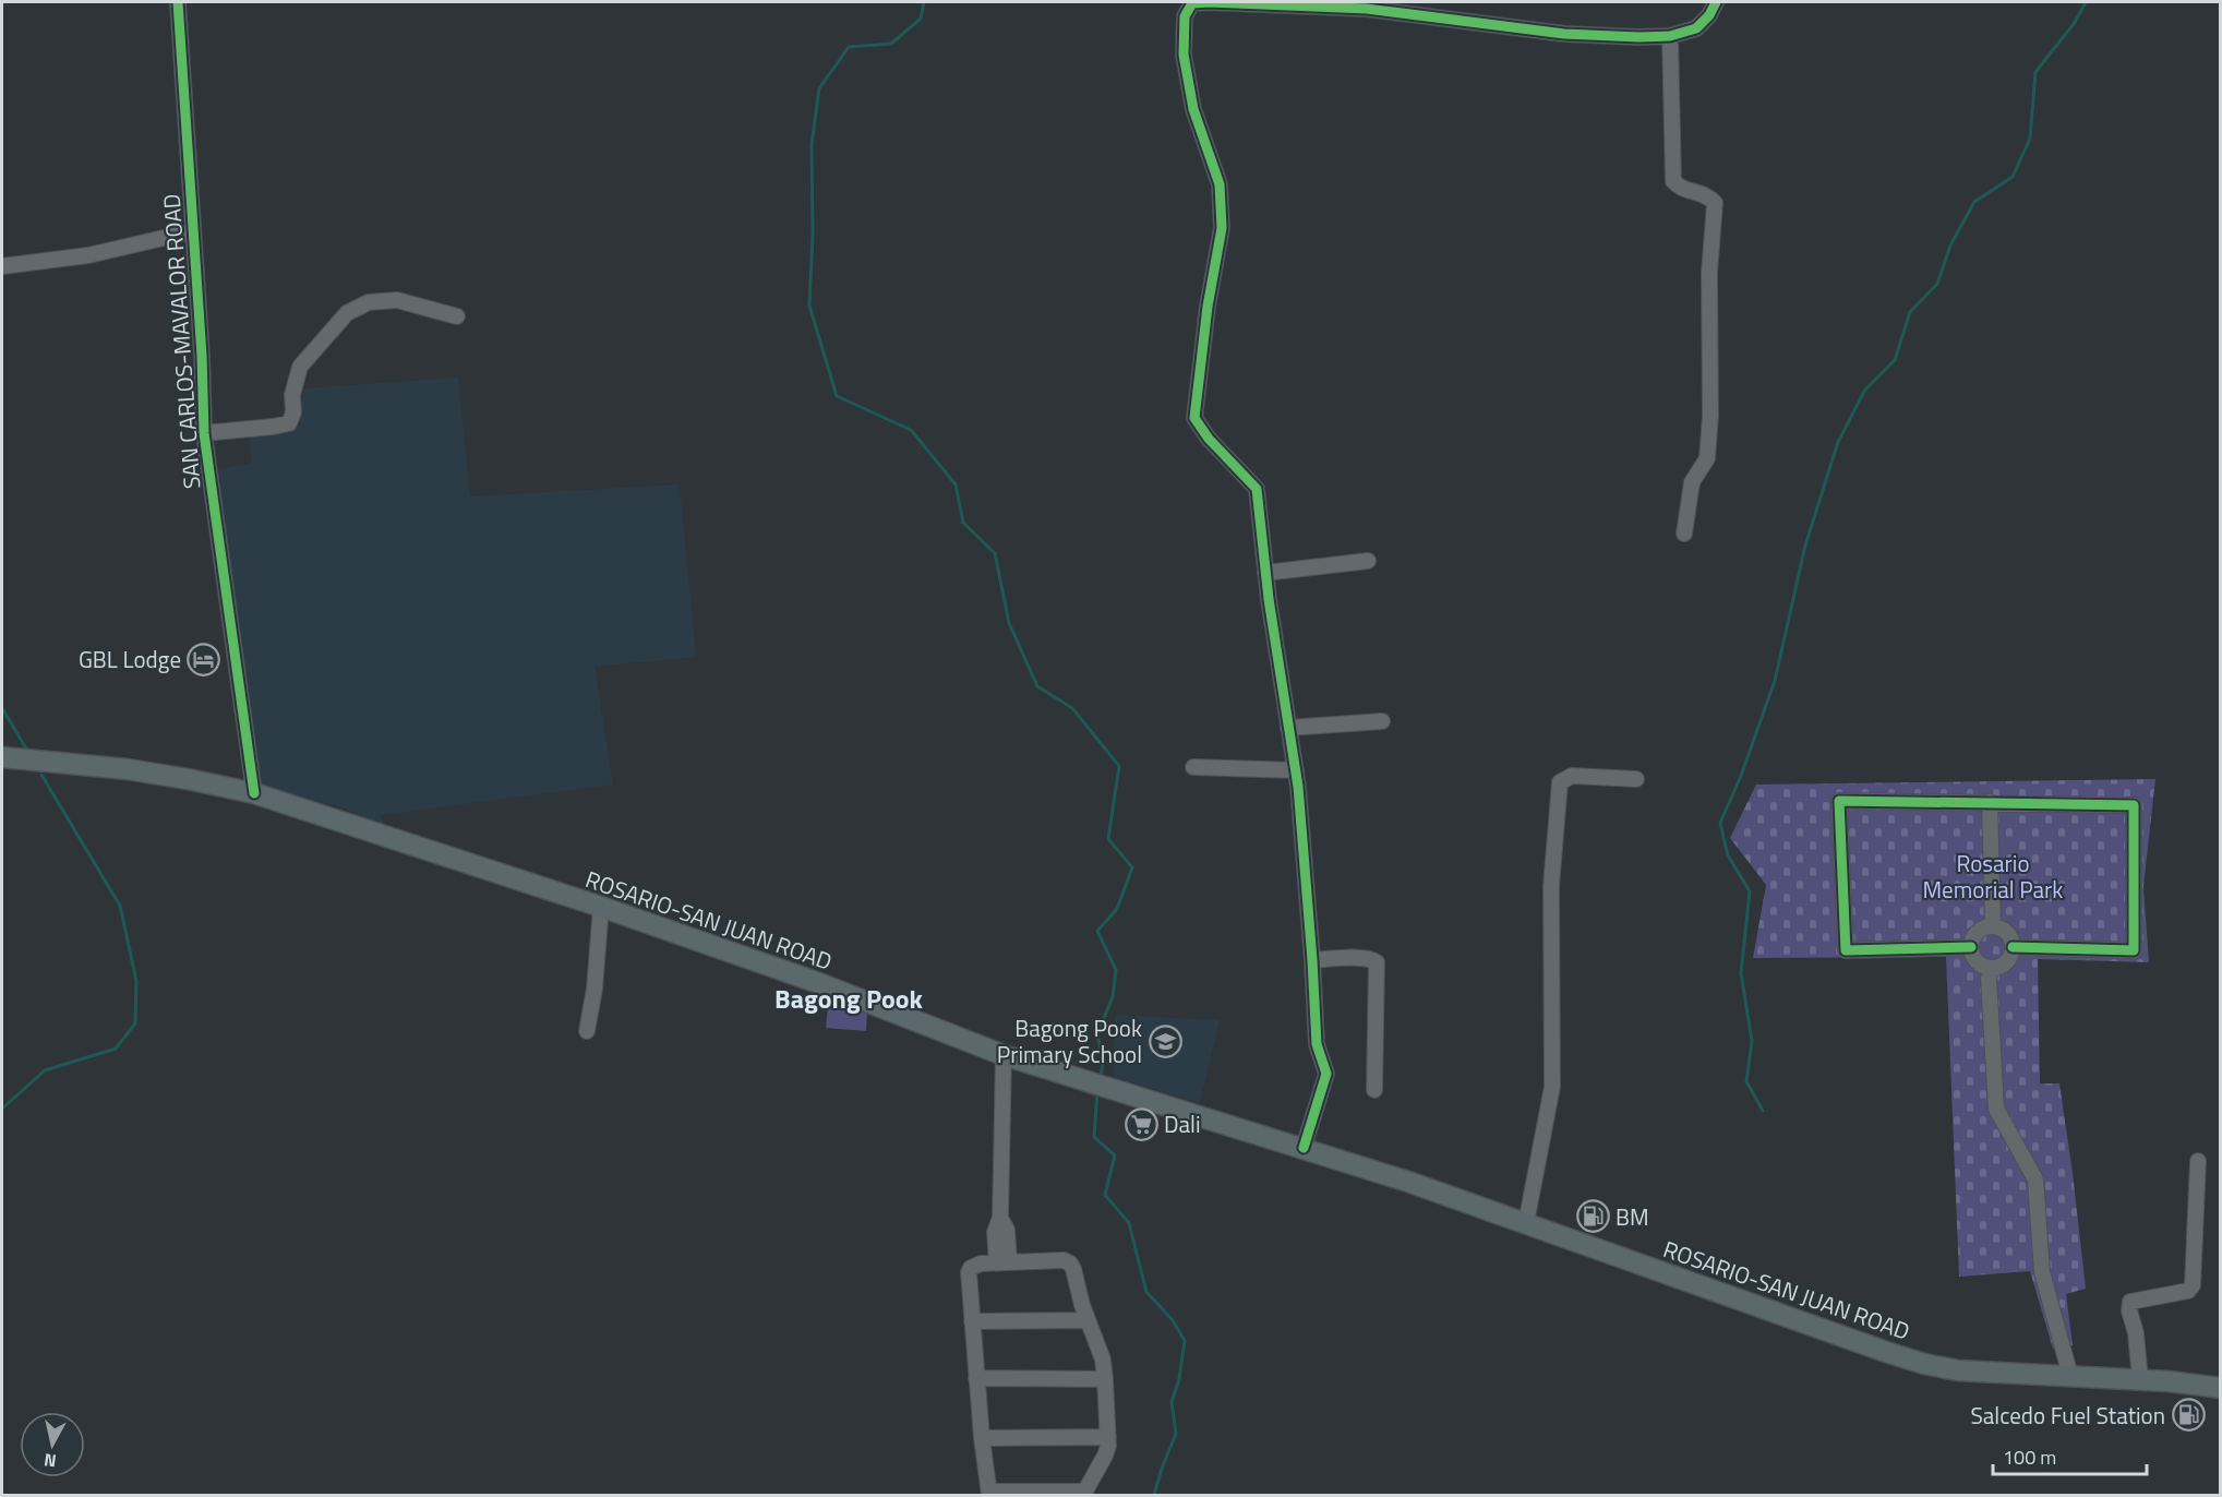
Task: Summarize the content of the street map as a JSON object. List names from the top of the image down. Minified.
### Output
{"streets":{"main road":["ROSARIO-SAN JUAN ROAD"],"street":["SAN CARLOS-MAVALOR ROAD"]},"crossings":[["SAN CARLOS-MAVALOR ROAD","ROSARIO-SAN JUAN ROAD"]],"districts":["Bagong Pook"],"parks":["Rosario Memorial Park"],"places":{"hotel":["GBL Lodge"],"school or university":["Bagong Pook Primary School"],"supermarket":["Dali"],"fuel station":["BM","Salcedo Fuel Station"]},"scale_bar":"100 m","north":"bottom"}
